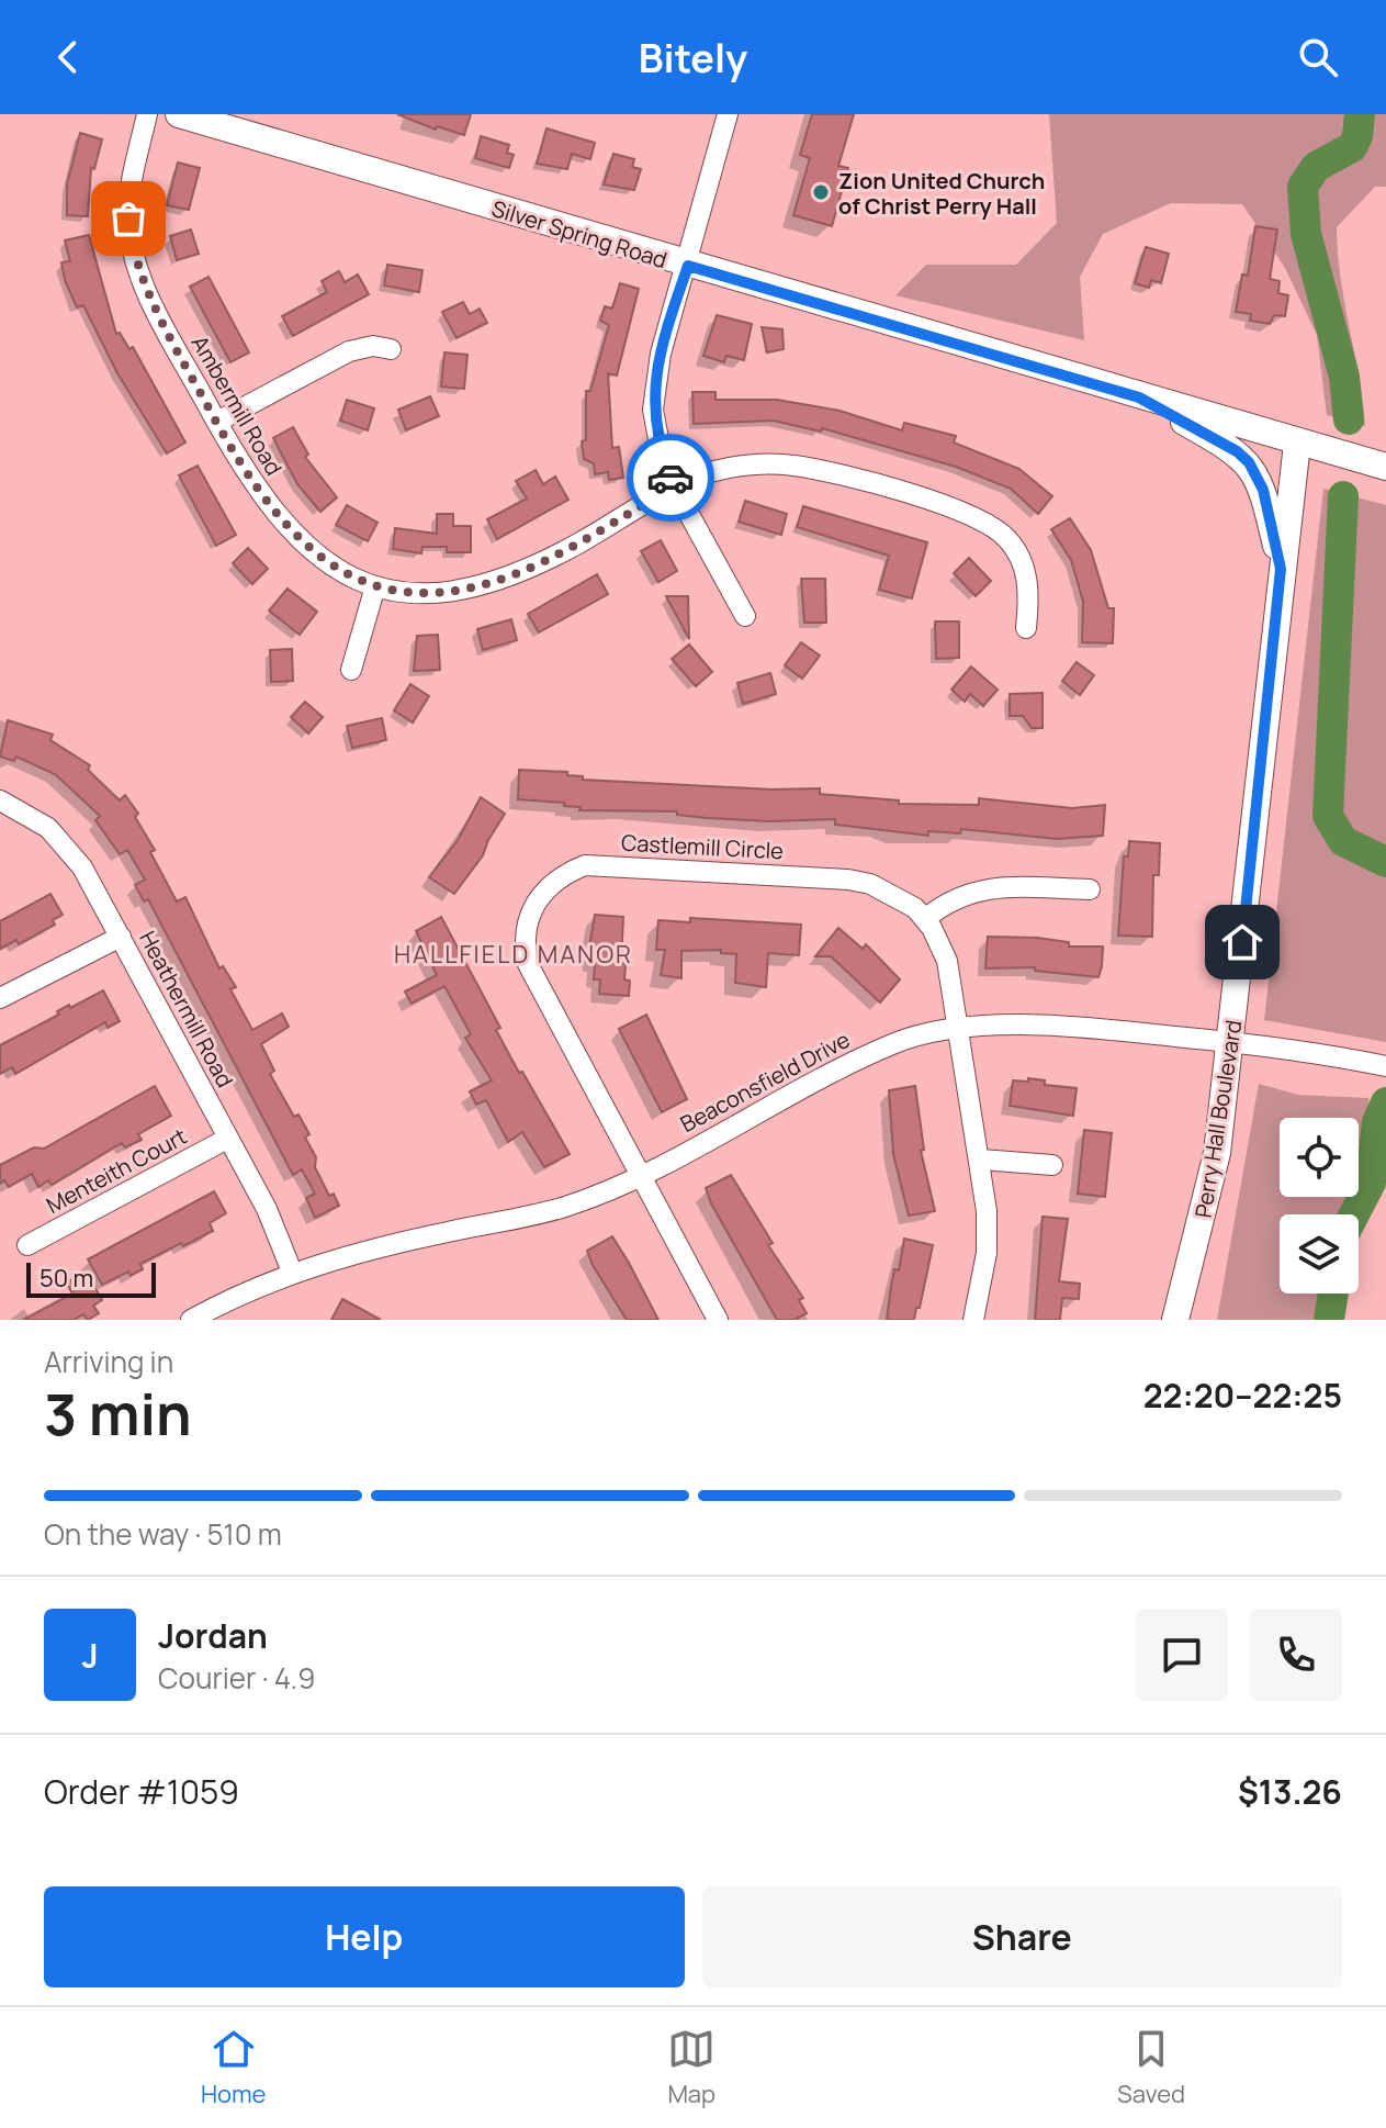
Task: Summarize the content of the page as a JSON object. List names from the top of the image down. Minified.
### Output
{"streets":{"main road":["Silver Spring Road","Perry Hall Boulevard"],"street":["Ambermill Road","Castlemill Circle","Heathermill Road","Beaconsfield Drive","Menteith Court"]},"crossings":[["Silver Spring Road","Perry Hall Boulevard"],["Castlemill Circle","Beaconsfield Drive"],["Heathermill Road","Beaconsfield Drive"],["Heathermill Road","Menteith Court"],["Beaconsfield Drive","Perry Hall Boulevard"]],"districts":["HALLFIELD MANOR"],"places":["Zion United Church of Christ Perry Hall"],"scale_bar":"50 m","page":{"header":"Bitely","scale":"50 m","heading":["3 min","Arriving in","22:20–22:25"],"panel":["Jordan","Courier · 4.9","Order #1059","$13.26"],"bar":"On the way · 510 m","round":"J","buttons":["Help","Share"],"tabs":["Home","Map","Saved"]}}
